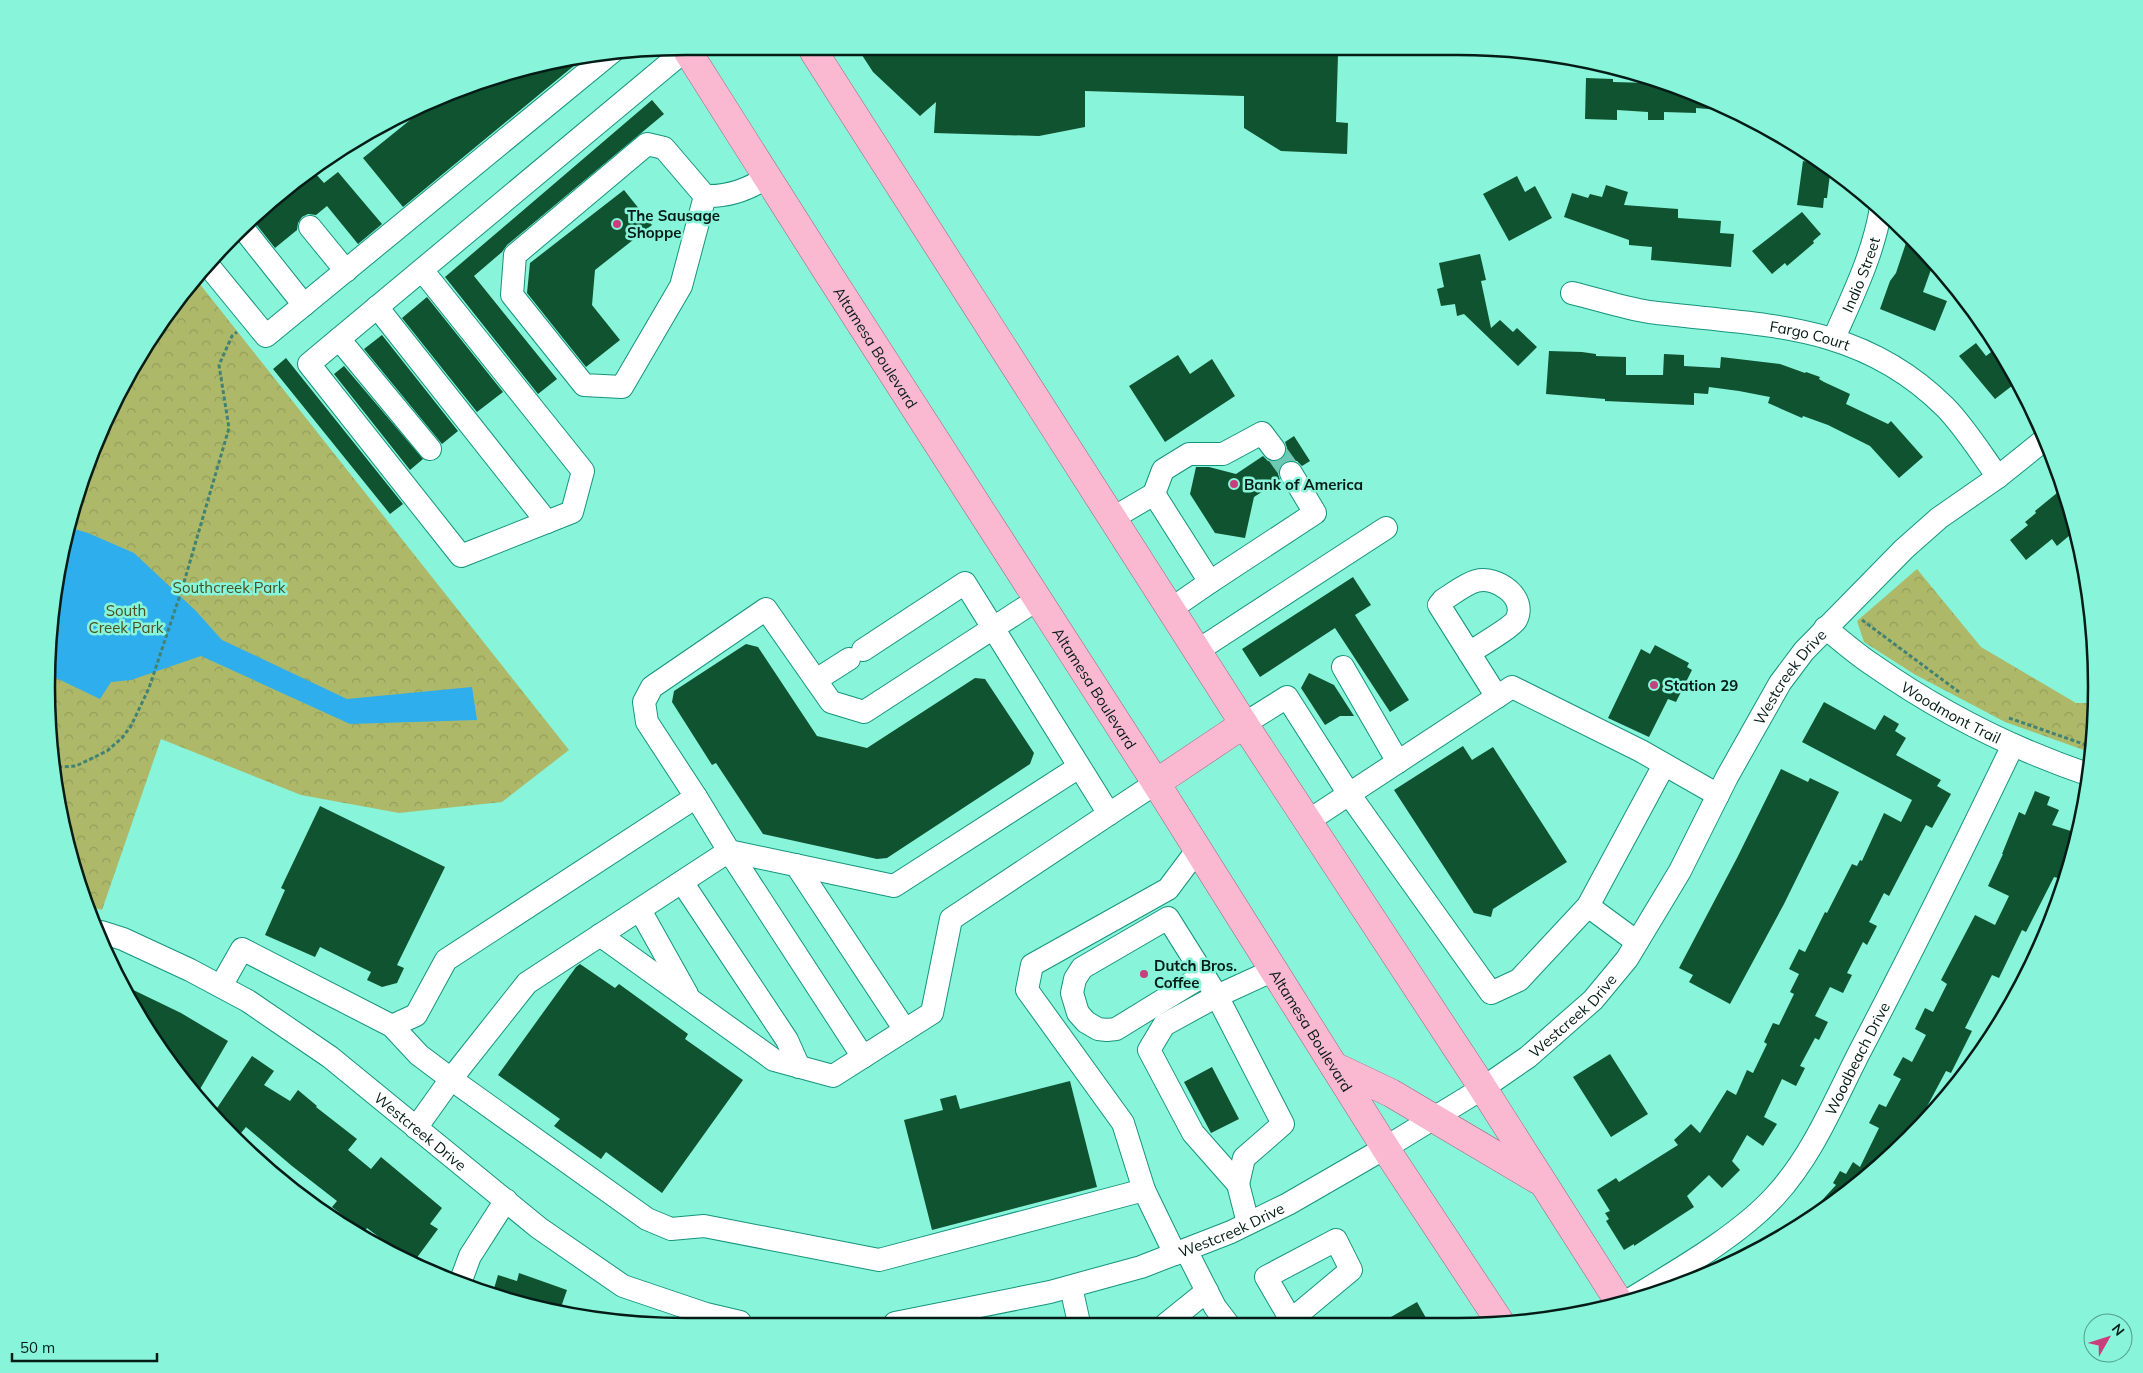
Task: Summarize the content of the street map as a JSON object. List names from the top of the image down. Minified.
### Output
{"streets":{"main road":["Altamesa Boulevard"],"street":["Indio Street","Fargo Court","Westcreek Drive","Woodmont Trail","Woodbeach Drive"]},"crossings":[["Indio Street","Fargo Court"],["Fargo Court","Westcreek Drive"],["Altamesa Boulevard","Westcreek Drive"],["Westcreek Drive","Woodmont Trail"],["Woodmont Trail","Woodbeach Drive"]],"parks":["Southcreek Park","South Creek Park"],"places":["The Sausage Shoppe","Bank of America","Station 29","Dutch Bros. Coffee"],"scale_bar":"50 m","north":"top right"}
